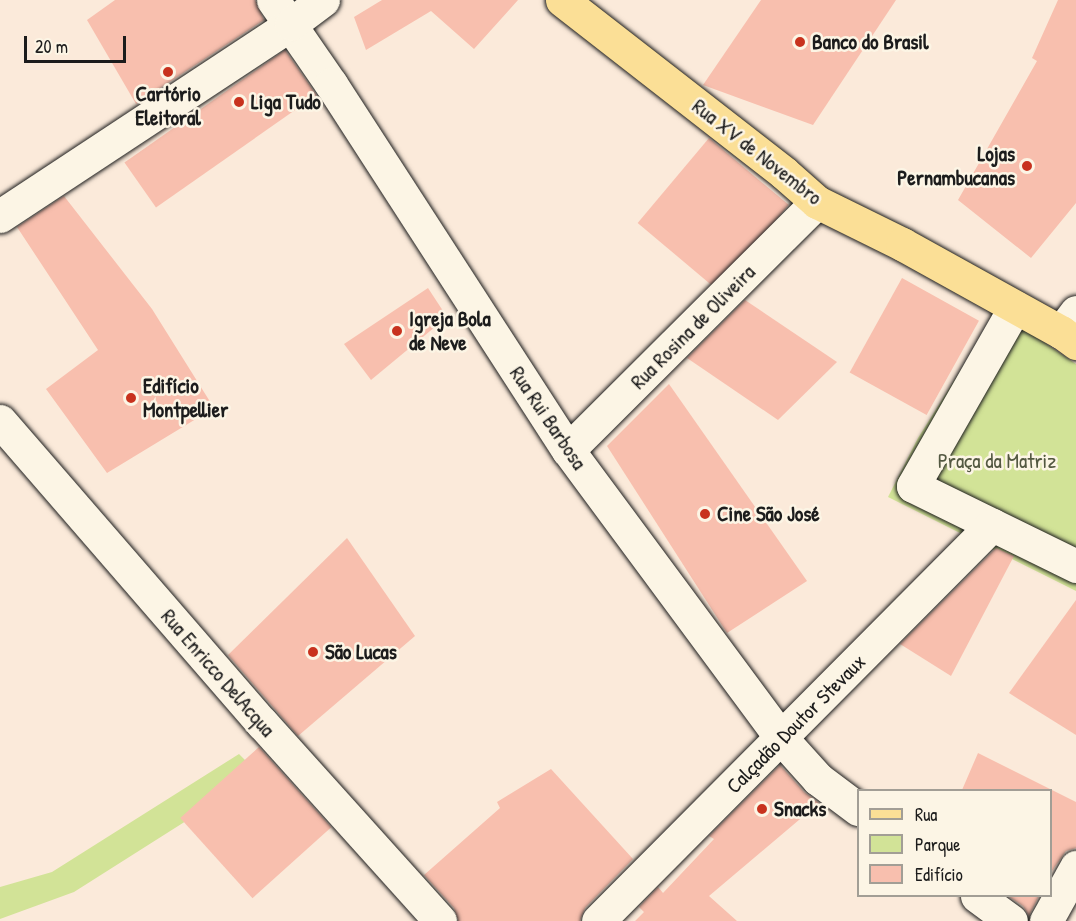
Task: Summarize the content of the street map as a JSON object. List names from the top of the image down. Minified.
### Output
{"streets":{"main road":["Rua XV de Novembro"],"street":["Rua Rosina de Oliveira","Rua Rui Barbosa","Rua Enricco DelAcqua","Calçadão Doutor Stevaux"]},"crossings":[["Rua XV de Novembro","Rua Rosina de Oliveira"],["Rua Rosina de Oliveira","Rua Rui Barbosa"],["Rua Rui Barbosa","Calçadão Doutor Stevaux"]],"parks":["Praça da Matriz"],"places":["Banco do Brasil","Cartório Eleitoral","Liga Tudo","Lojas Pernambucanas","Igreja Bola de Neve","Edifício Montpellier","Cine São José","São Lucas","Snacks"],"legend":["Rua","Parque","Edifício"],"scale_bar":"20 m"}
